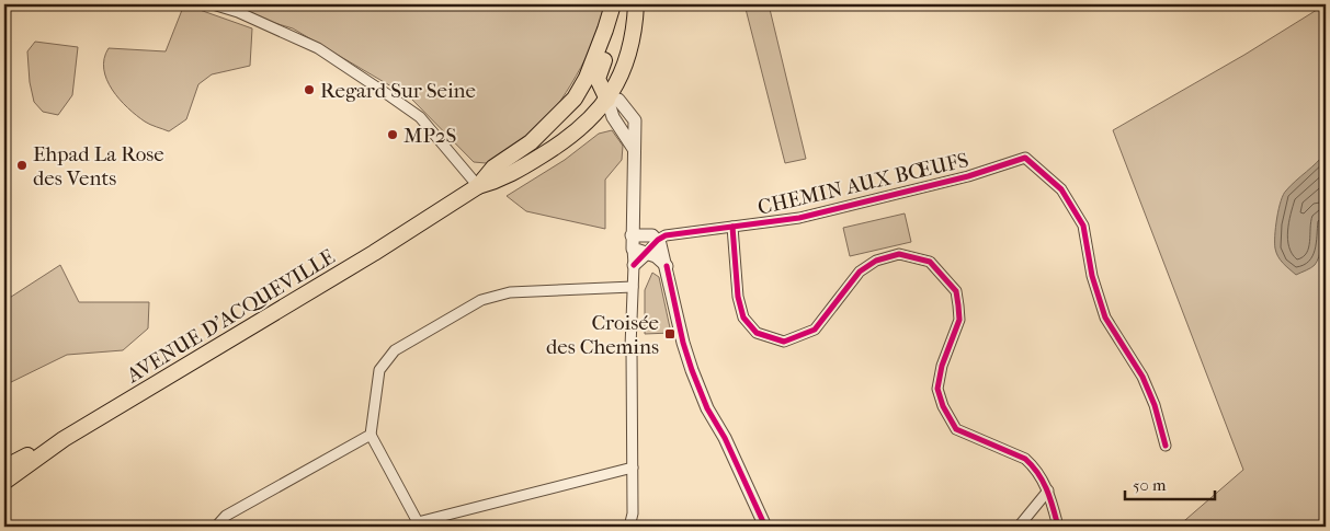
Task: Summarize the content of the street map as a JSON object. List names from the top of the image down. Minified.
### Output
{"streets":{"main road":["AVENUE D'ACQUEVILLE"],"street":["CHEMIN AUX BŒUFS"]},"places":{"other":["Regard Sur Seine","MP2S","Ehpad La Rose des Vents"],"transit":["Croisée des Chemins"]},"scale_bar":"50 m"}
